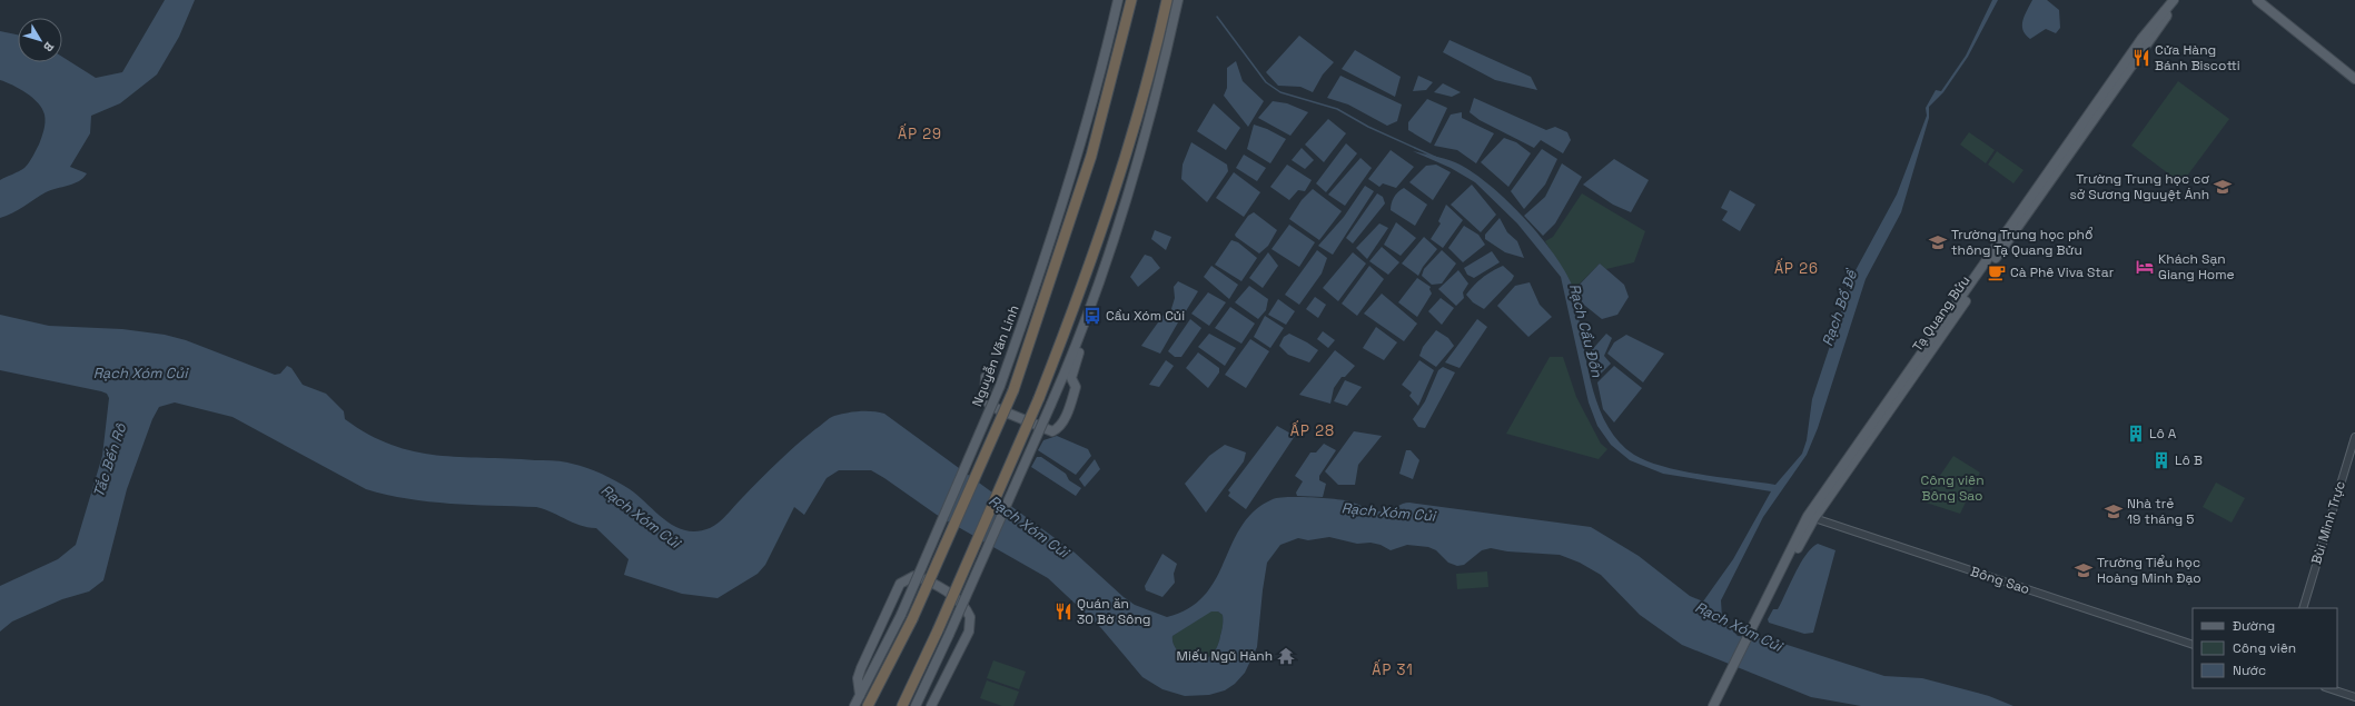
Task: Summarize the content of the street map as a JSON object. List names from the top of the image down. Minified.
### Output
{"streets":{"highway":["Nguyễn Văn Linh"],"main road":["Tạ Quang Bửu"],"street":["Bùi Minh Trực","Bông Sao"]},"crossings":[["Tạ Quang Bửu","Bông Sao"]],"districts":["ẤP 29","ẤP 26","ẤP 28","ẤP 31"],"water":["Rạch Bồ Đề","Rạch Cầu Đồn","Rạch Xóm Củi","Tắc Bến Rô"],"parks":["Công viên Bông Sao"],"places":{"restaurant":["Cửa Hàng Bánh Biscotti","Quán ăn 30 Bờ Sông"],"school or university":["Trường Trung học cơ sở Sương Nguyệt Ánh","Trường Trung học phổ thông Tạ Quang Bửu","Nhà trẻ 19 tháng 5","Trường Tiểu học Hoàng Minh Đạo"],"hotel":["Khách Sạn Giang Home"],"cafe":["Cà Phê Viva Star"],"bus stop":["Cầu Xóm Củi"],"building":["Lô A","Lô B"],"temple":["Miếu Ngũ Hành"]},"legend":["Đường","Công viên","Nước"],"north":"bottom right"}
